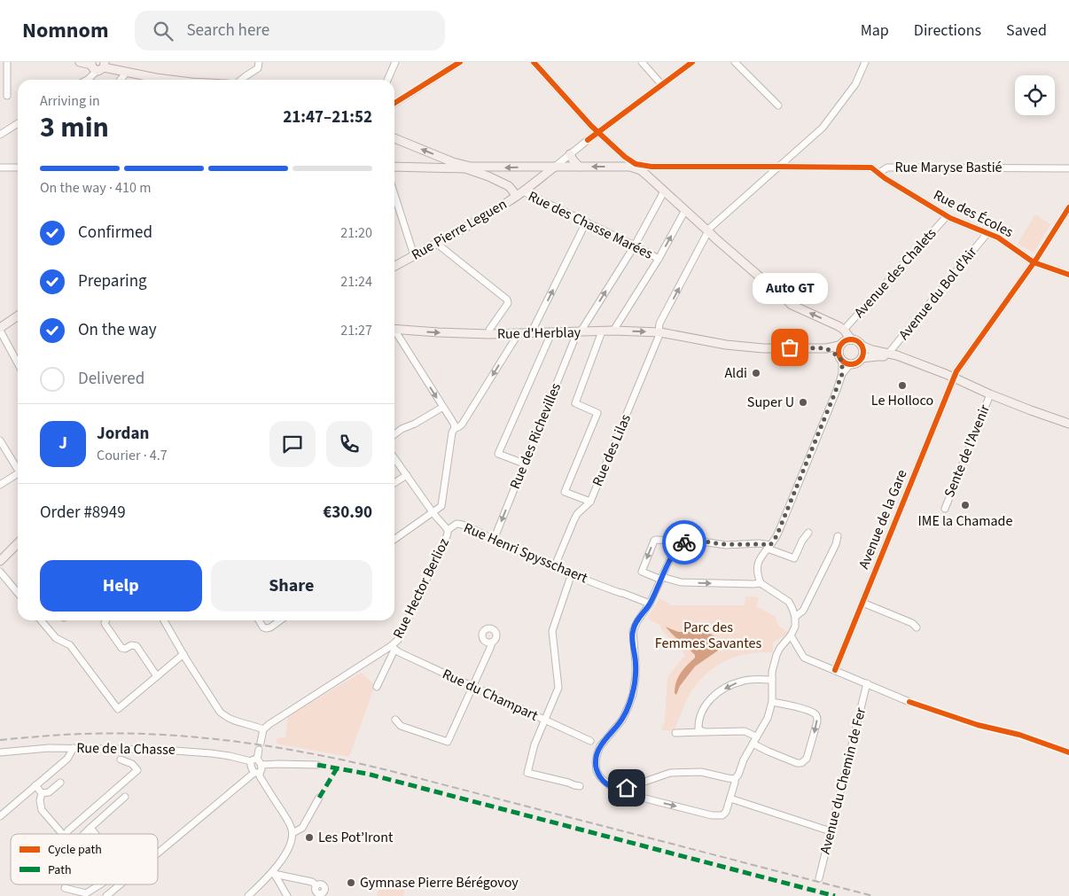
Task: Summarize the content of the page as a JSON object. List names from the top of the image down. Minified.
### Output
{"streets":{"main road":["Rue des Chasse Marées","Rue Pierre Leguen","Rue d'Herblay"],"street":["Rue Maryse Bastié","Rue des Écoles","Avenue des Chalets","Avenue du Bol d'Air","Rue des Richevilles","Rue des Lilas","Sente de l'Avenir","Avenue de la Gare","Rue Henri Spysschaert","Rue Hector Berlioz","Rue du Champart","Rue de la Chasse","Avenue du Chemin de Fer"]},"crossings":[["Rue Maryse Bastié","Rue des Écoles"],["Rue Maryse Bastié","Rue des Lilas"],["Rue des Écoles","Avenue des Chalets"],["Rue des Écoles","Avenue du Bol d'Air"],["Rue des Écoles","Avenue de la Gare"],["Rue des Chasse Marées","Rue Pierre Leguen"],["Rue des Chasse Marées","Rue des Richevilles"],["Rue d'Herblay","Rue des Richevilles"],["Rue d'Herblay","Rue des Lilas"],["Rue des Richevilles","Rue Henri Spysschaert"],["Rue Henri Spysschaert","Rue Hector Berlioz"],["Rue Hector Berlioz","Rue du Champart"]],"parks":["Parc des Femmes Savantes"],"places":["Auto GT","Aldi","Le Holloco","Super U","IME la Chamade","Les Pot’Iront","Gymnase Pierre Bérégovoy"],"legend":["Cycle path","Path"],"page":{"header":"Nomnom","search":"Search here","nav":["Map","Directions","Saved"],"heading":["3 min","Arriving in","21:47–21:52"],"panel":["Jordan","Courier · 4.7","Order #8949","€30.90"],"bar":"On the way · 410 m","list":[["Confirmed","21:20"],["Preparing","21:24"],["On the way","21:27"],"Delivered"],"bubble":"Auto GT","round":"J","buttons":["Help","Share"]}}
